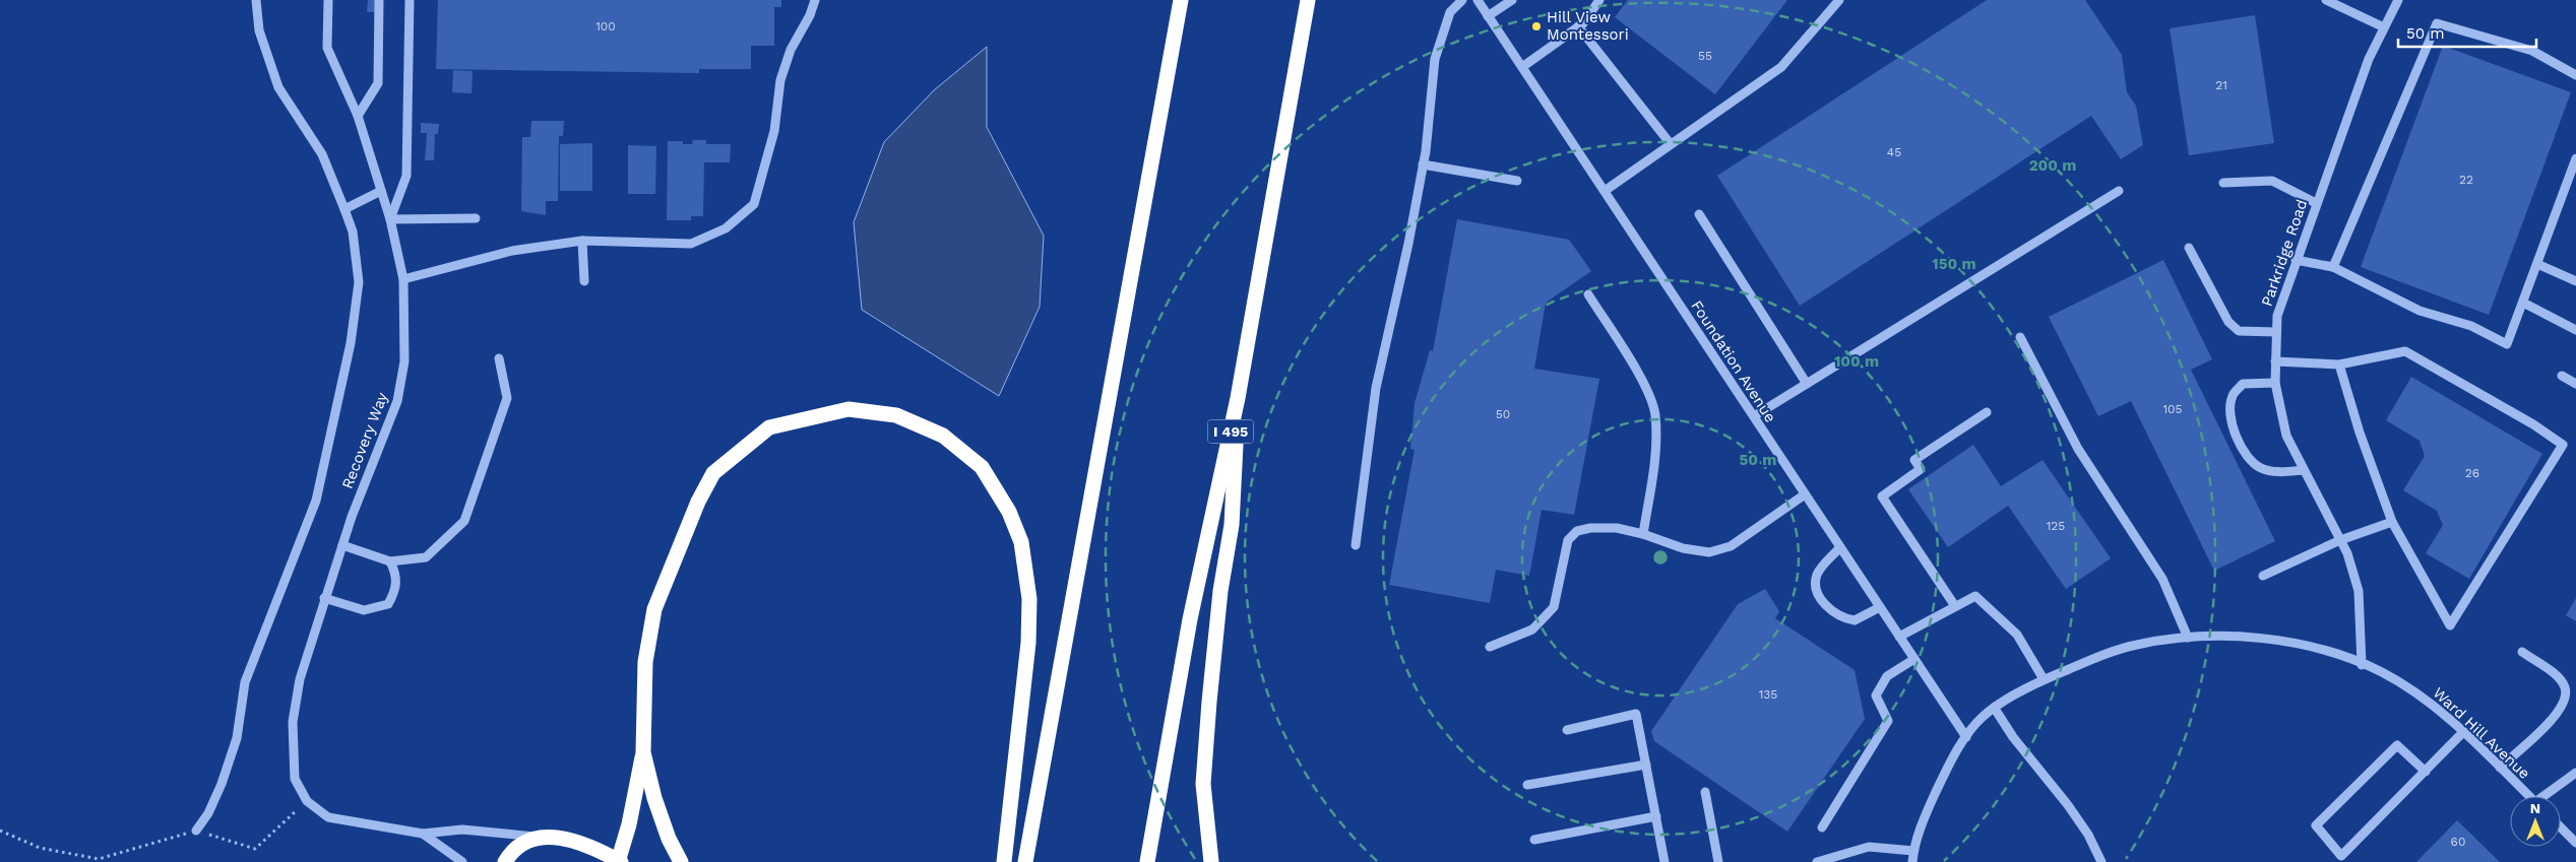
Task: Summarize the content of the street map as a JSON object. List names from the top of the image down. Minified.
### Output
{"streets":{"highway":["I 495"],"street":["Parkridge Road","Foundation Avenue","Recovery Way","Ward Hill Avenue"]},"crossings":[["Parkridge Road","Ward Hill Avenue"],["Foundation Avenue","Ward Hill Avenue"]],"places":["Hill View Montessori"],"house_numbers":["100","55","21","45","22","105","50","26","125","135","60"],"scale_bar":"50 m","north":"top","rings":["200 m","150 m","100 m","50 m"]}
